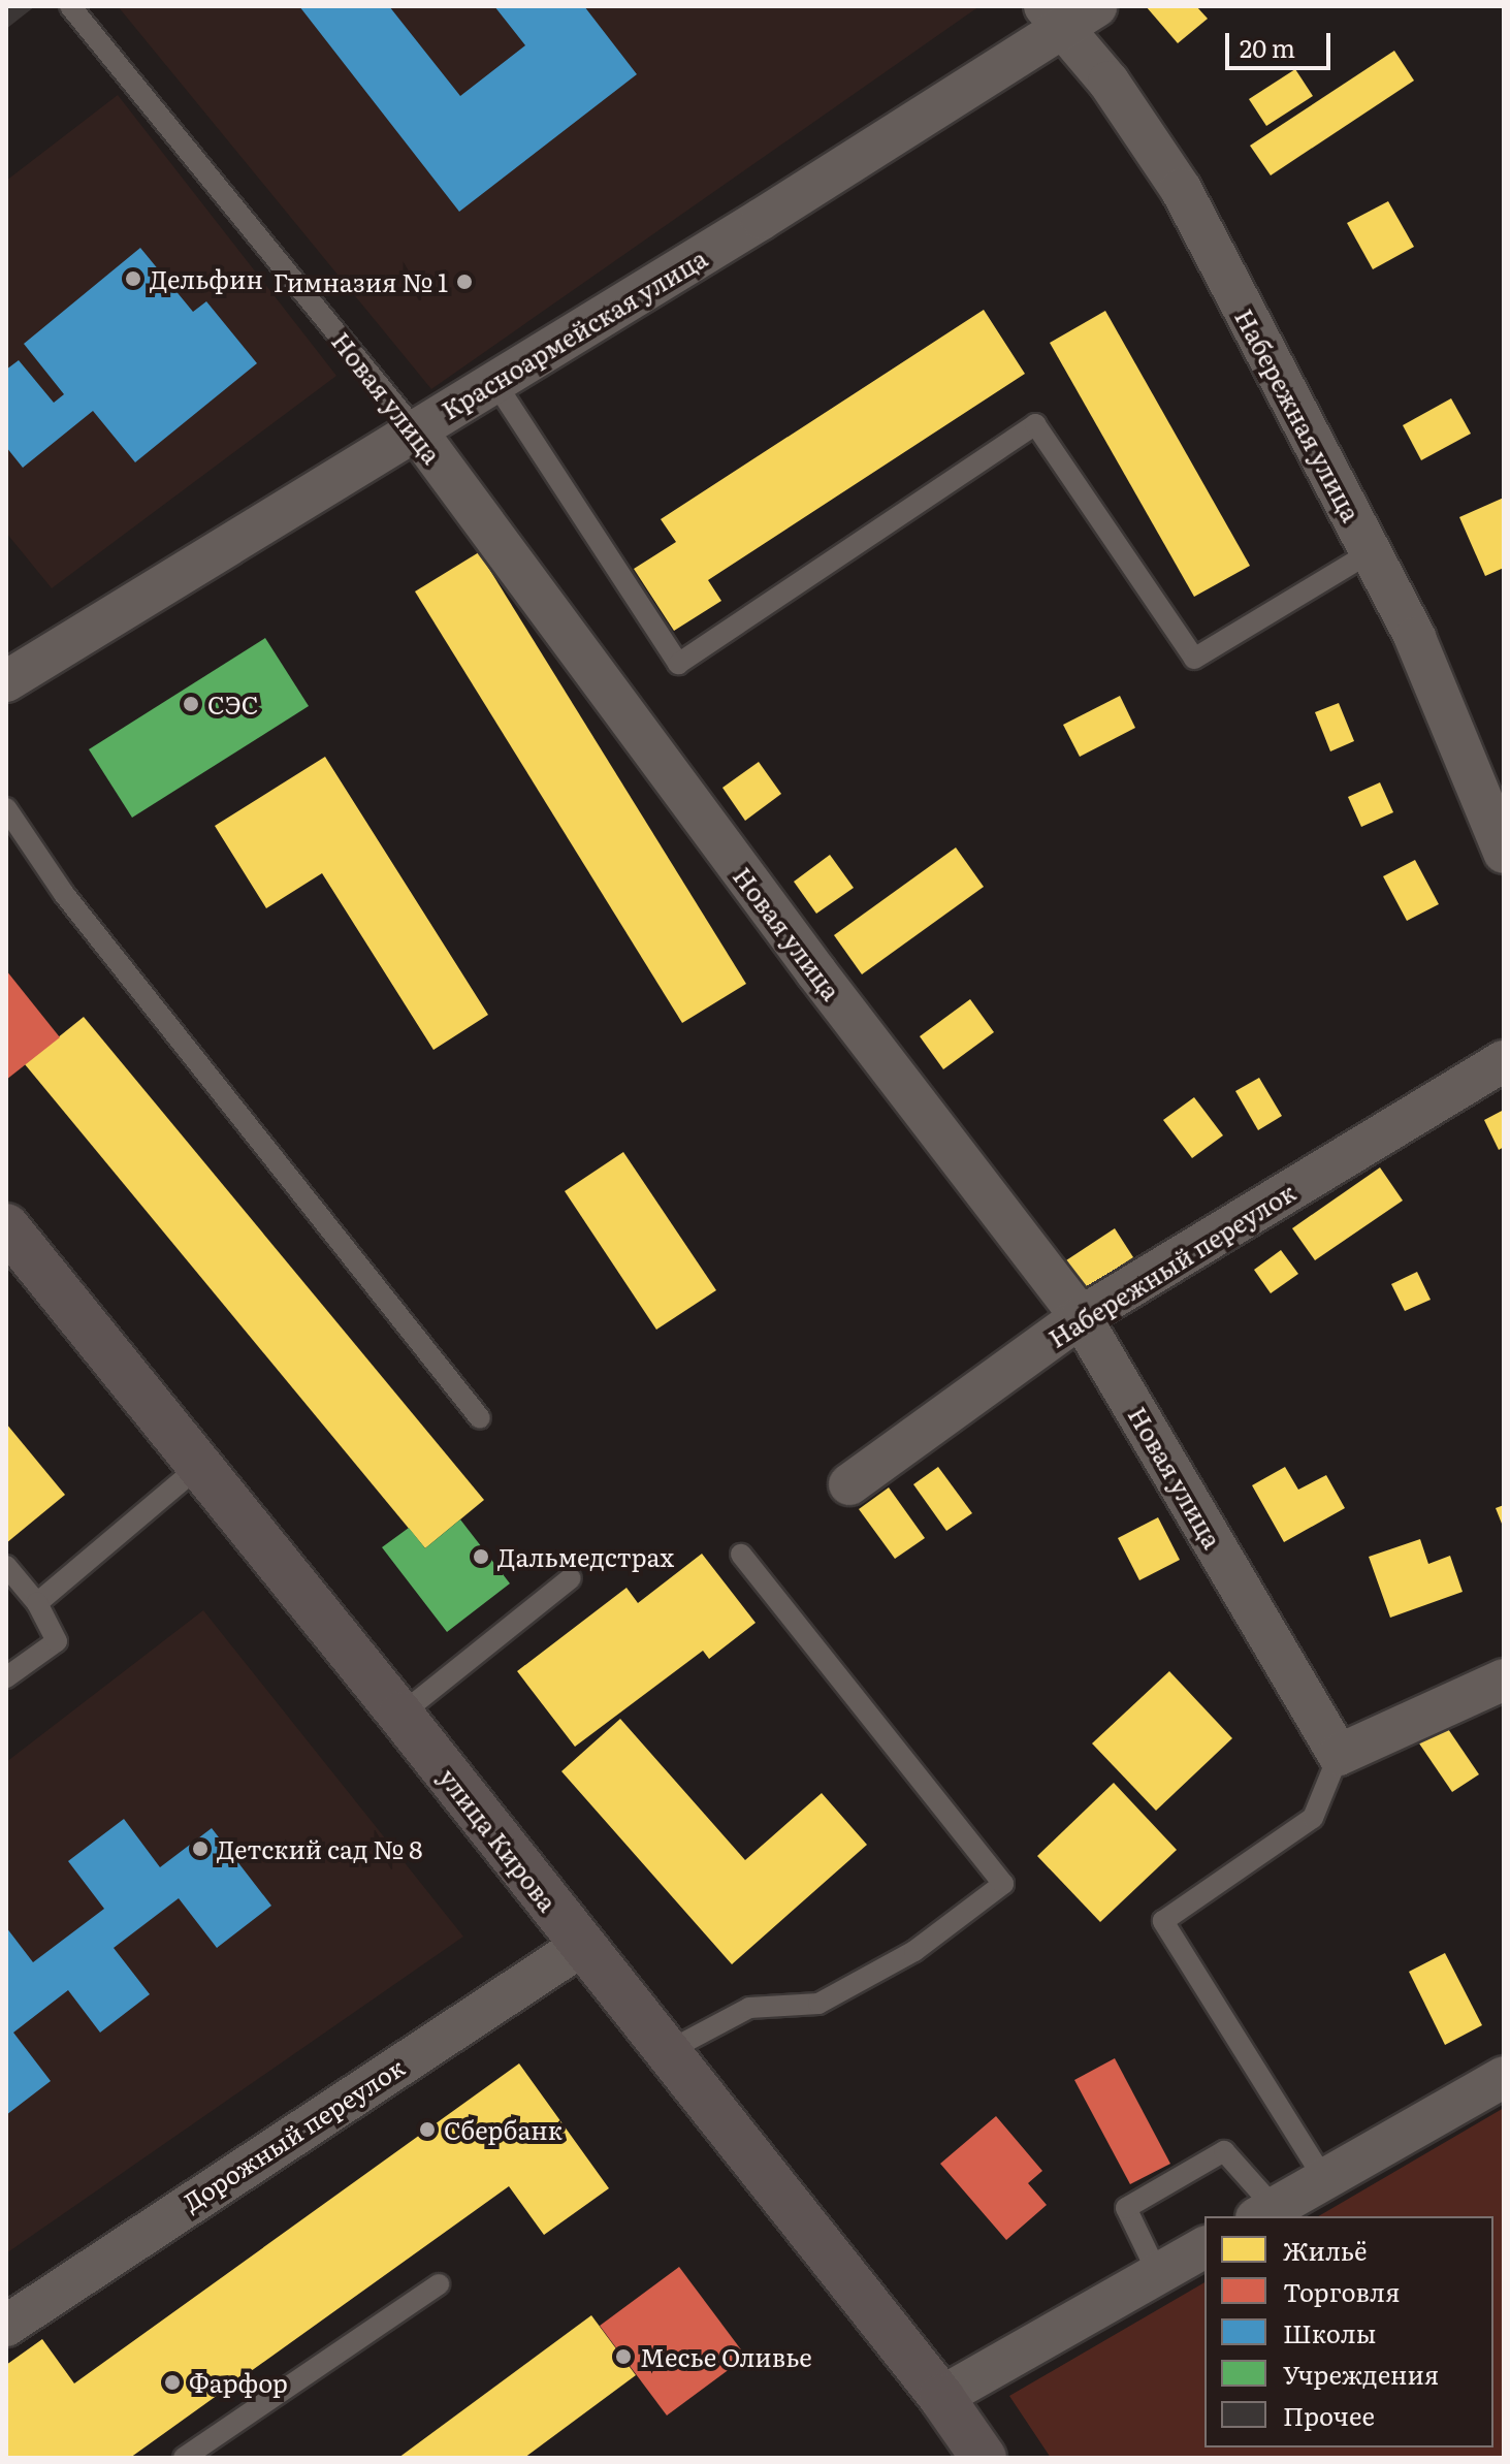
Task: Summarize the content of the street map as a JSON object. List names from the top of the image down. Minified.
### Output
{"streets":{"main road":["улица Кирова"],"street":["Красноармейская улица","Новая улица","Набережная улица","Набережный переулок","Дорожный переулок"]},"crossings":[["Красноармейская улица","Новая улица"],["Красноармейская улица","Набережная улица"],["Новая улица","Набережный переулок"],["улица Кирова","Дорожный переулок"]],"places":["Дельфин","Гимназия № 1","СЭС","Дальмедстрах","Детский сад № 8","Сбербанк","Месье Оливье","Фарфор"],"legend":["Жильё","Торговля","Школы","Учреждения","Прочее"],"scale_bar":"20 m"}
